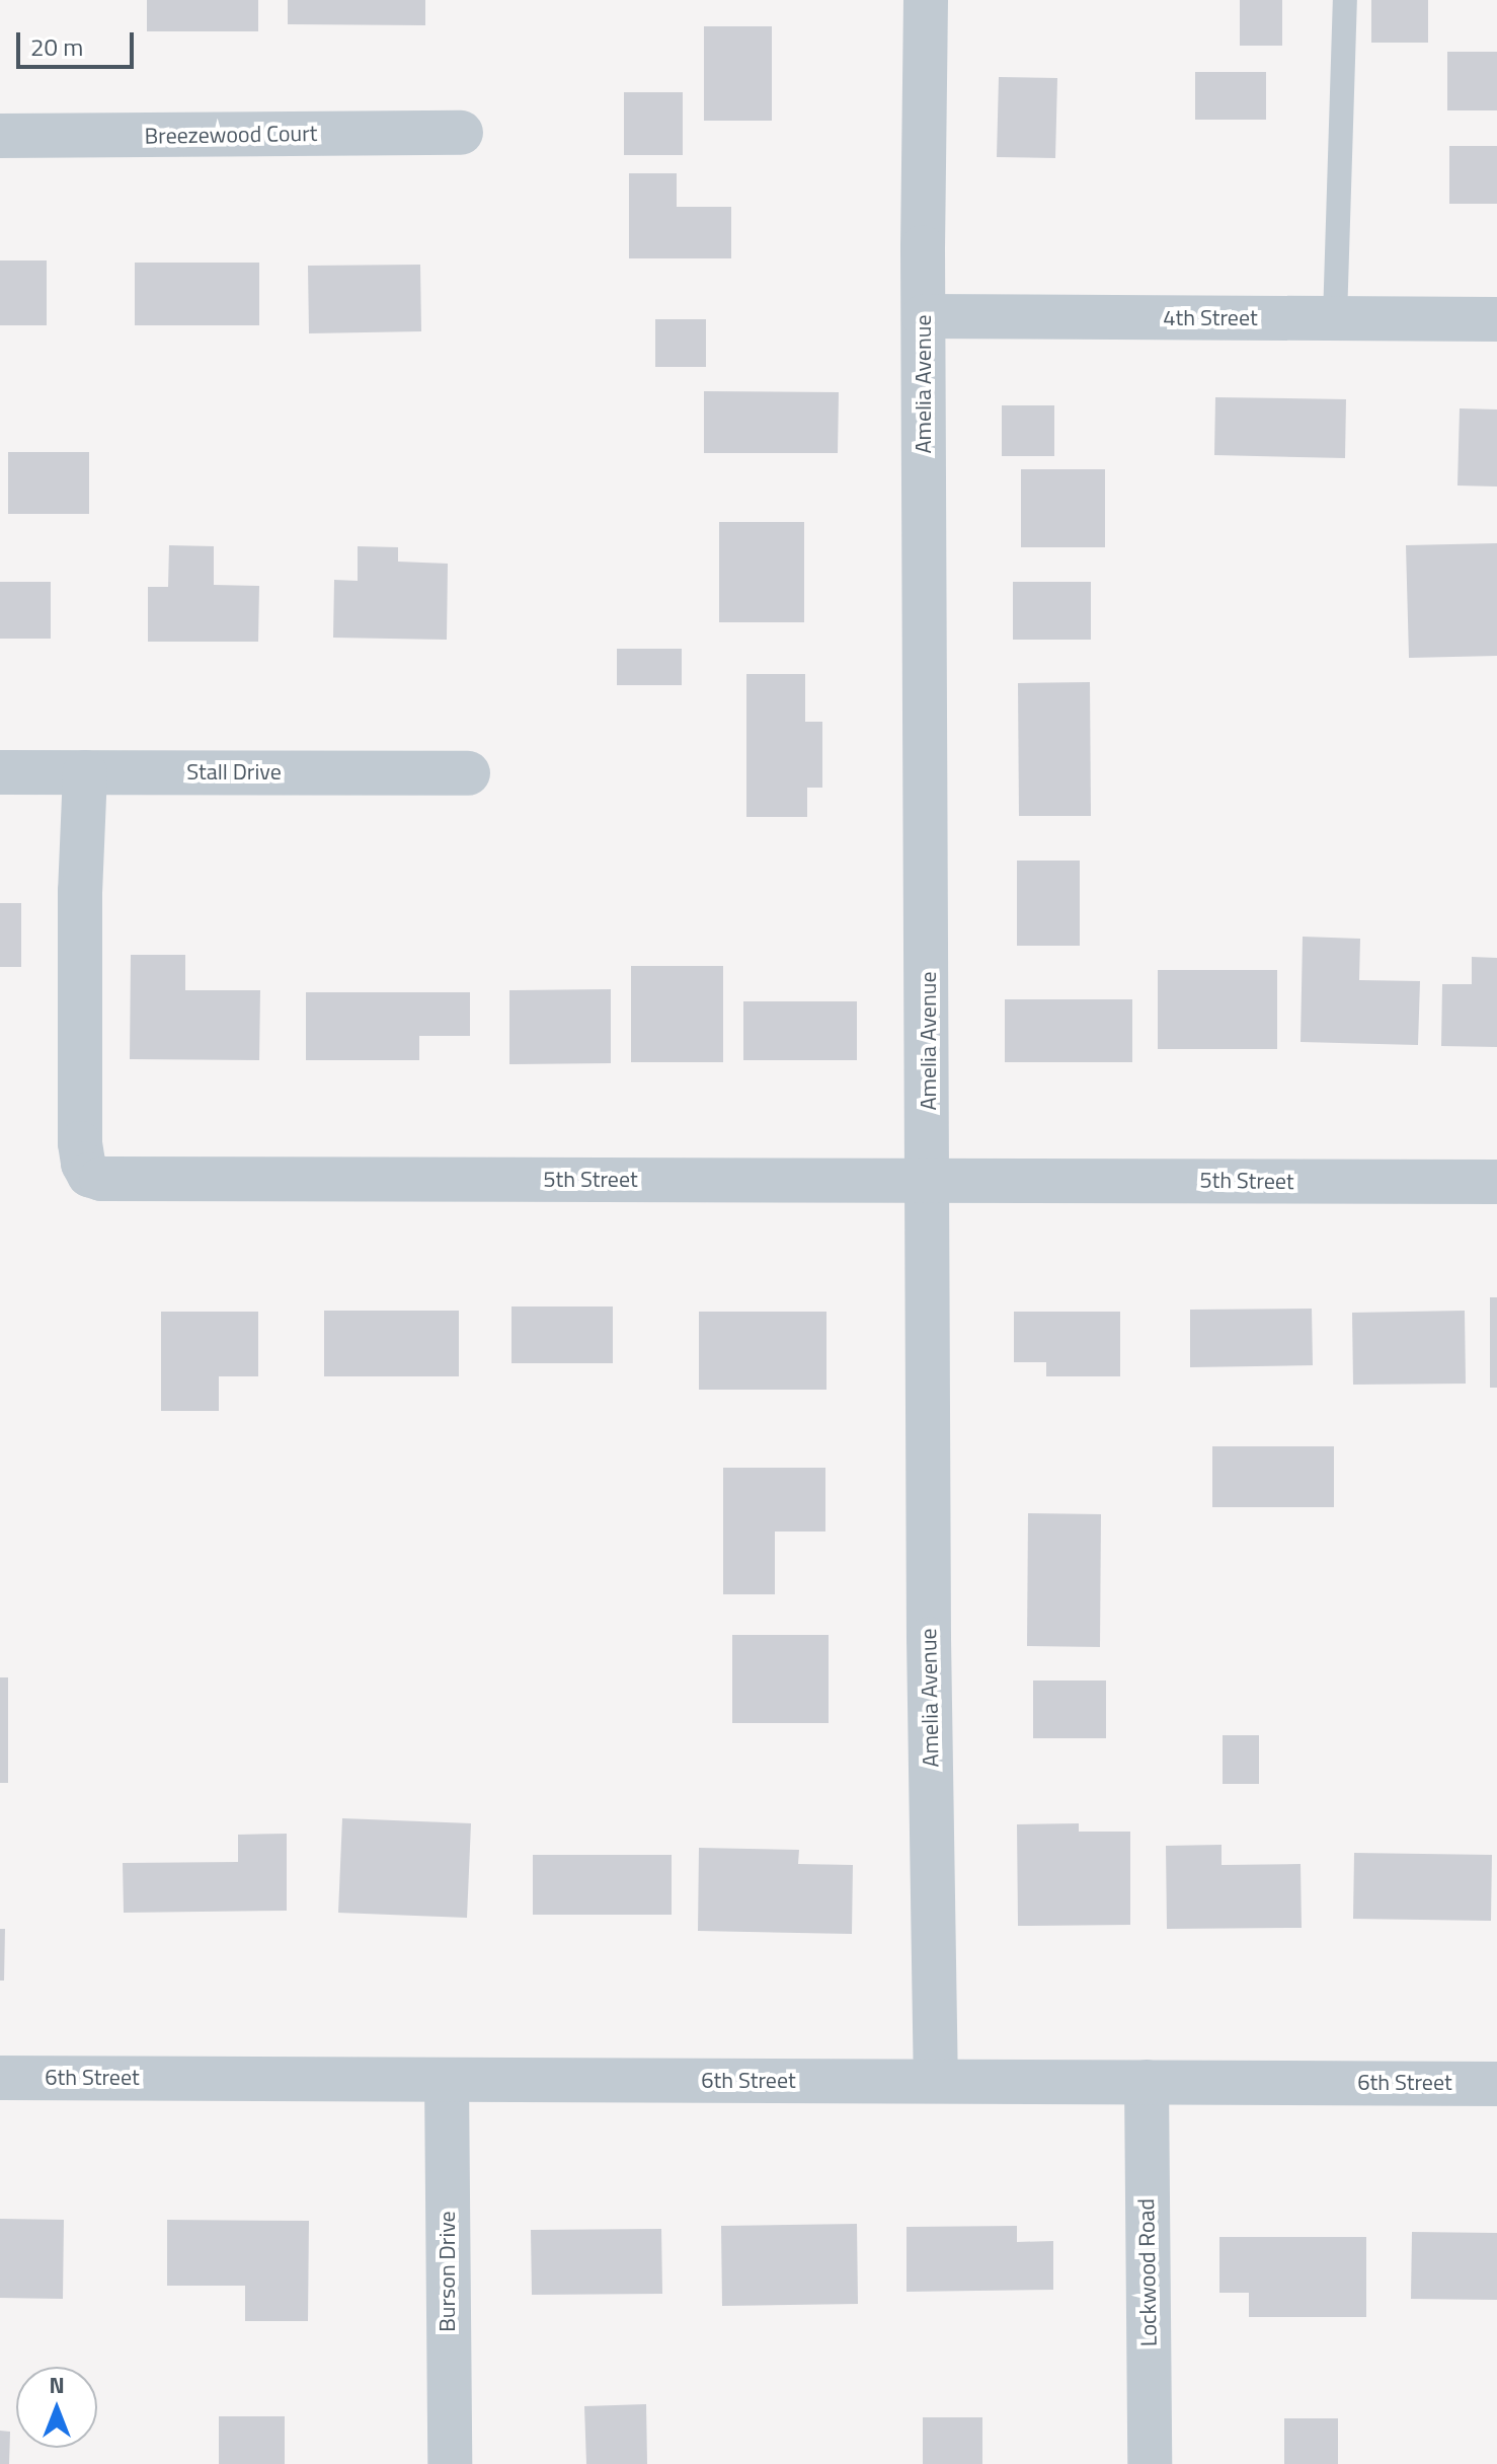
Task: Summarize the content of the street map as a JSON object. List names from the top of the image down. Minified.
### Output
{"streets":{"street":["Breezewood Court","4th Street","Amelia Avenue","Stall Drive","5th Street","6th Street","Burson Drive","Lockwood Road"]},"crossings":[["4th Street","Amelia Avenue"],["Amelia Avenue","5th Street"],["Amelia Avenue","6th Street"],["Stall Drive","5th Street"],["6th Street","Burson Drive"],["6th Street","Lockwood Road"]],"scale_bar":"20 m","north":"top"}
